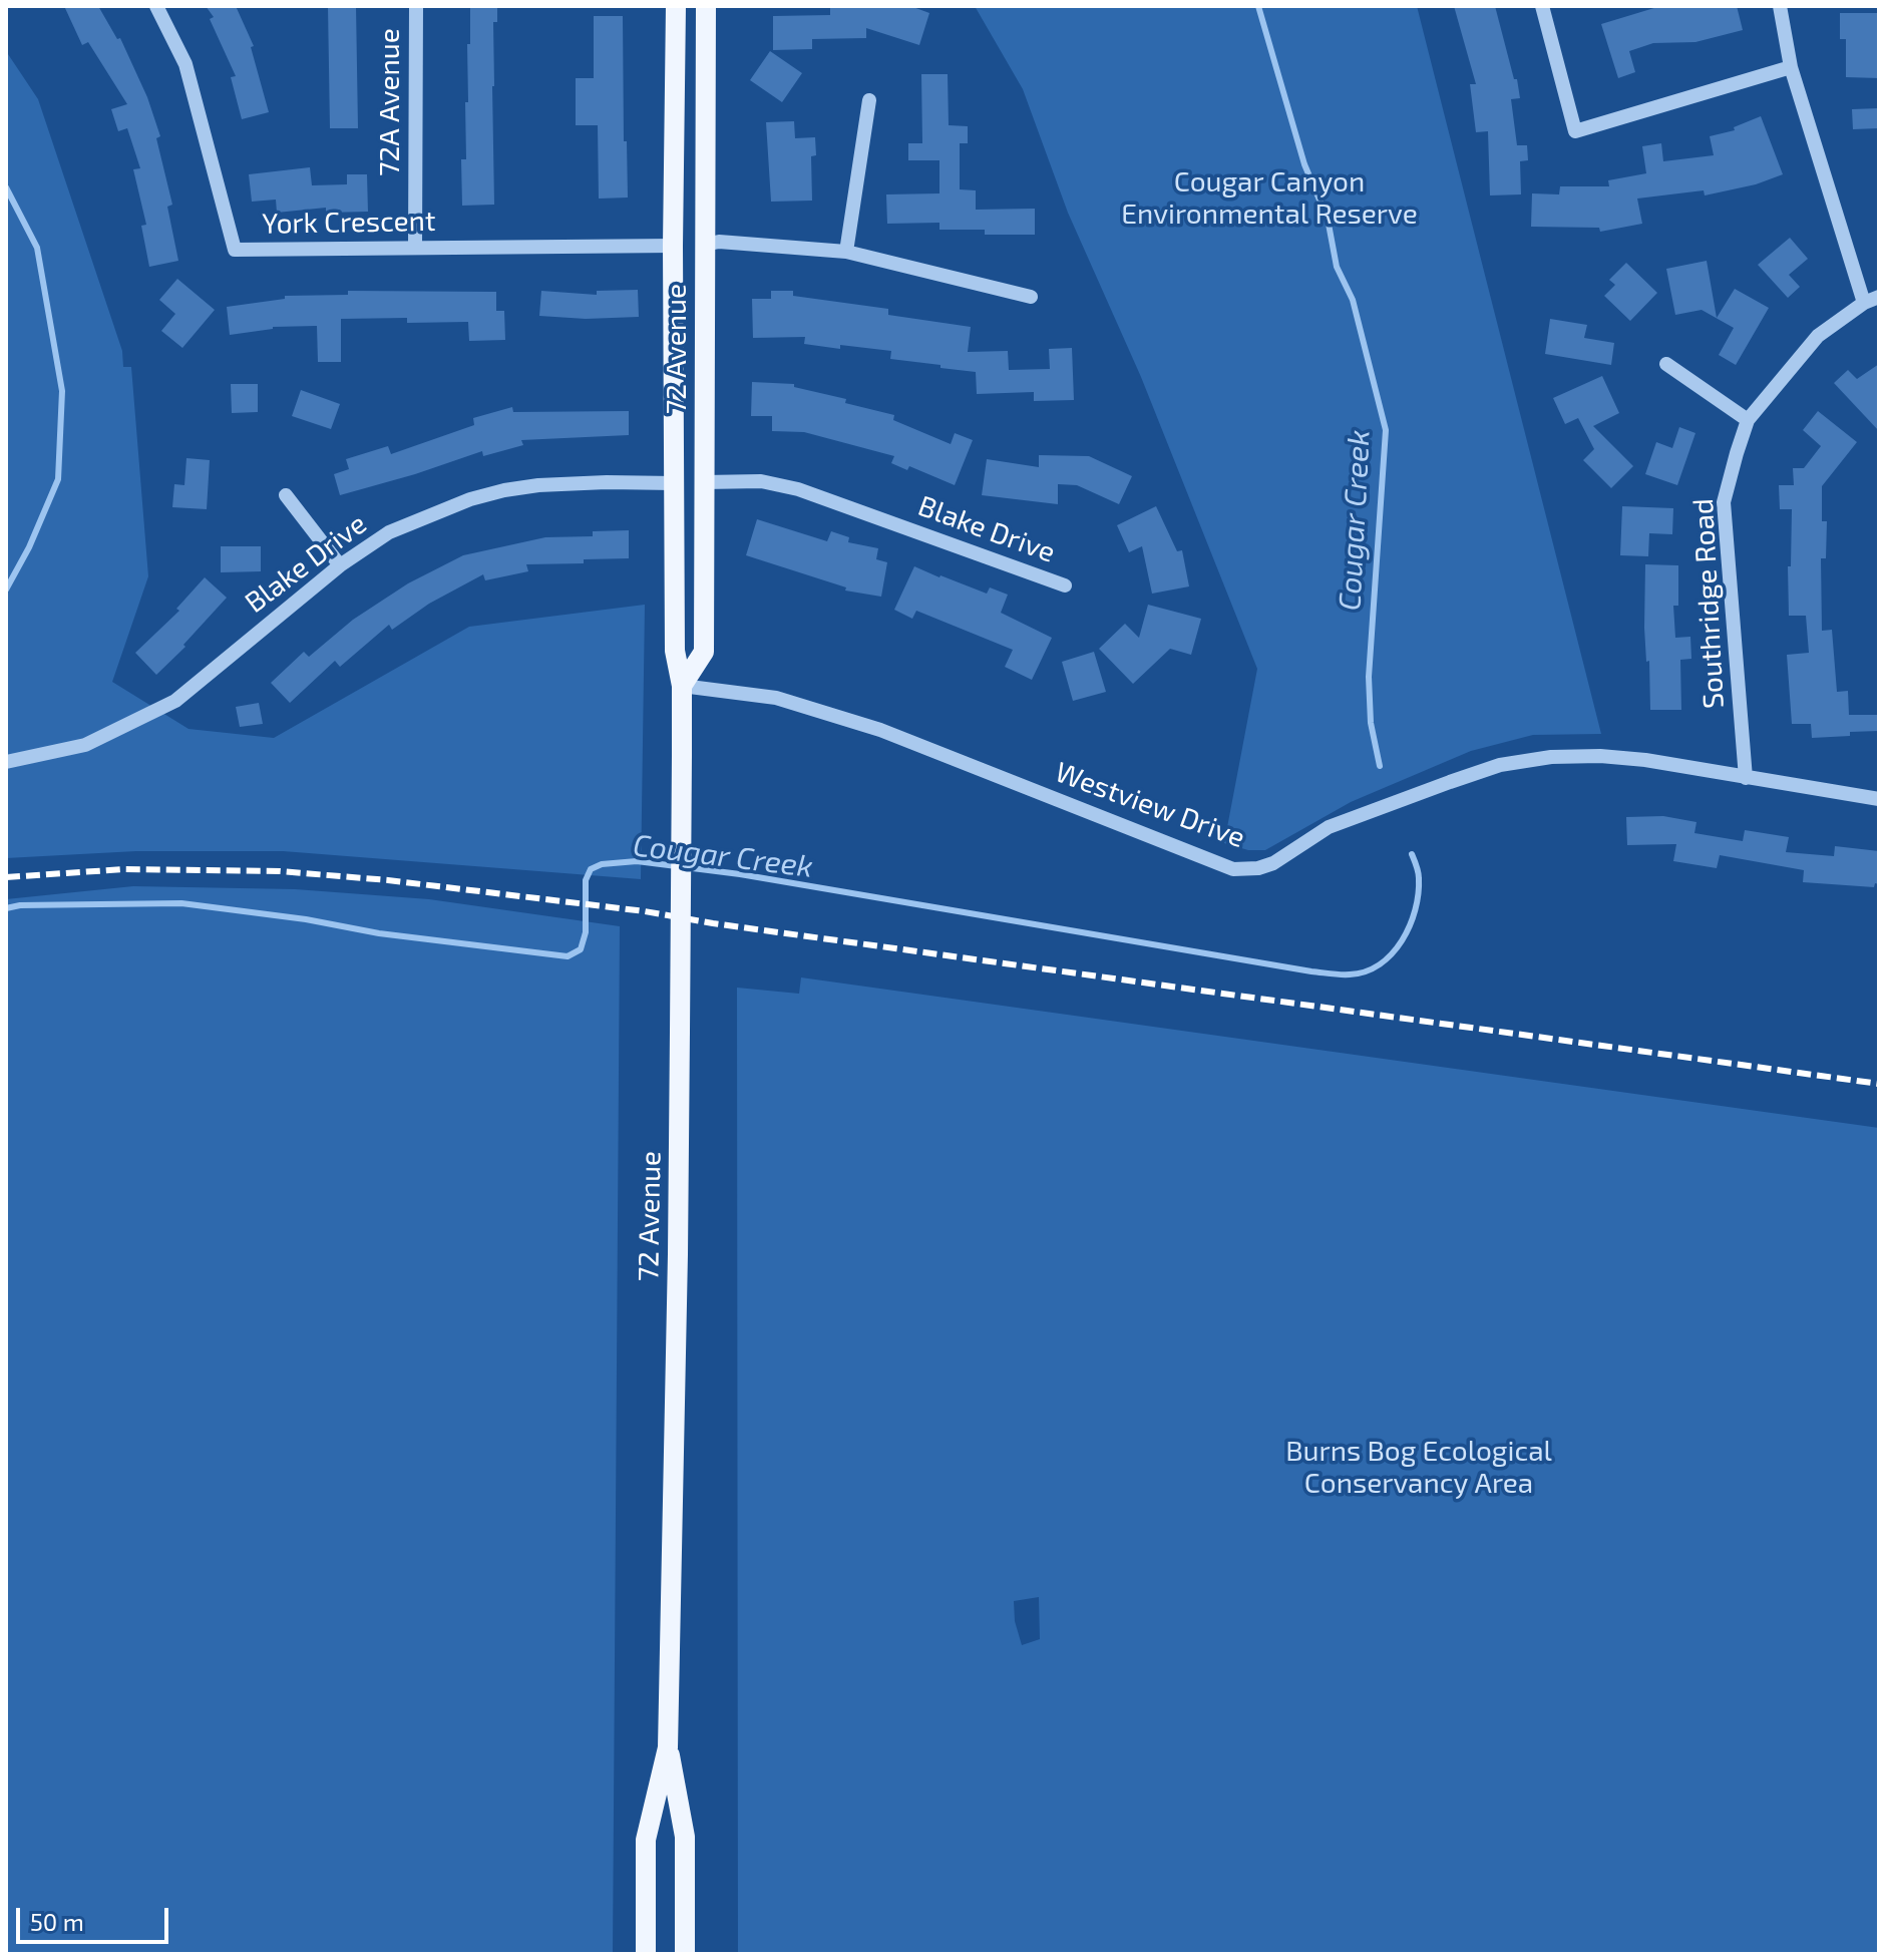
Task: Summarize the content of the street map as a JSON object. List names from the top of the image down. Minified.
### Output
{"streets":{"main road":["72 Avenue"],"street":["72A Avenue","York Crescent","Blake Drive","Southridge Road","Westview Drive"]},"crossings":[["72A Avenue","York Crescent"],["York Crescent","72 Avenue"],["72 Avenue","Blake Drive"],["72 Avenue","Westview Drive"],["Southridge Road","Westview Drive"]],"water":["Cougar Creek"],"parks":["Cougar Canyon Environmental Reserve","Burns Bog Ecological Conservancy Area"],"scale_bar":"50 m"}
